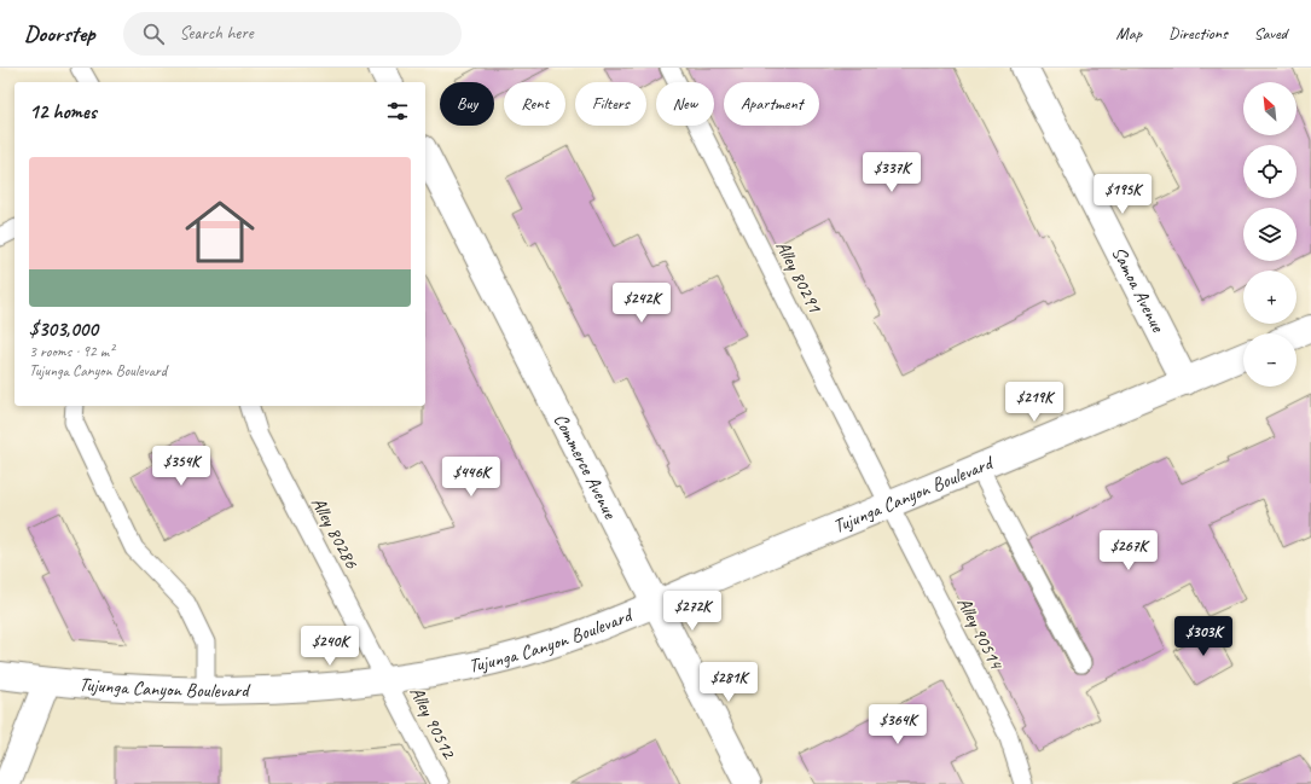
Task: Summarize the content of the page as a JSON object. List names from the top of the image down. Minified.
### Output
{"streets":{"main road":["Samoa Avenue","Commerce Avenue","Tujunga Canyon Boulevard"],"lane":["Alley 80291","Alley 80286","Alley 90514","Alley 90512"]},"crossings":[["Alley 80291","Tujunga Canyon Boulevard"],["Alley 80291","Alley 90514"],["Samoa Avenue","Tujunga Canyon Boulevard"],["Commerce Avenue","Tujunga Canyon Boulevard"],["Tujunga Canyon Boulevard","Alley 80286"],["Tujunga Canyon Boulevard","Alley 90514"],["Tujunga Canyon Boulevard","Alley 90512"],["Alley 80286","Alley 90512"]],"north":"top left","page":{"header":"Doorstep","search":"Search here","nav":["Map","Directions","Saved"],"map_buttons":["+","−"],"chip":["Buy","Rent","Filters","New","Apartment"],"heading":"12 homes","list":[{"name":"$303,000","note":"3 rooms · 92 m² · Tujunga Canyon Boulevard"}],"price":["$337K","$195K","$242K","$219K","$354K","$446K","$267K","$272K","$303K","$240K","$281K","$364K"]}}
